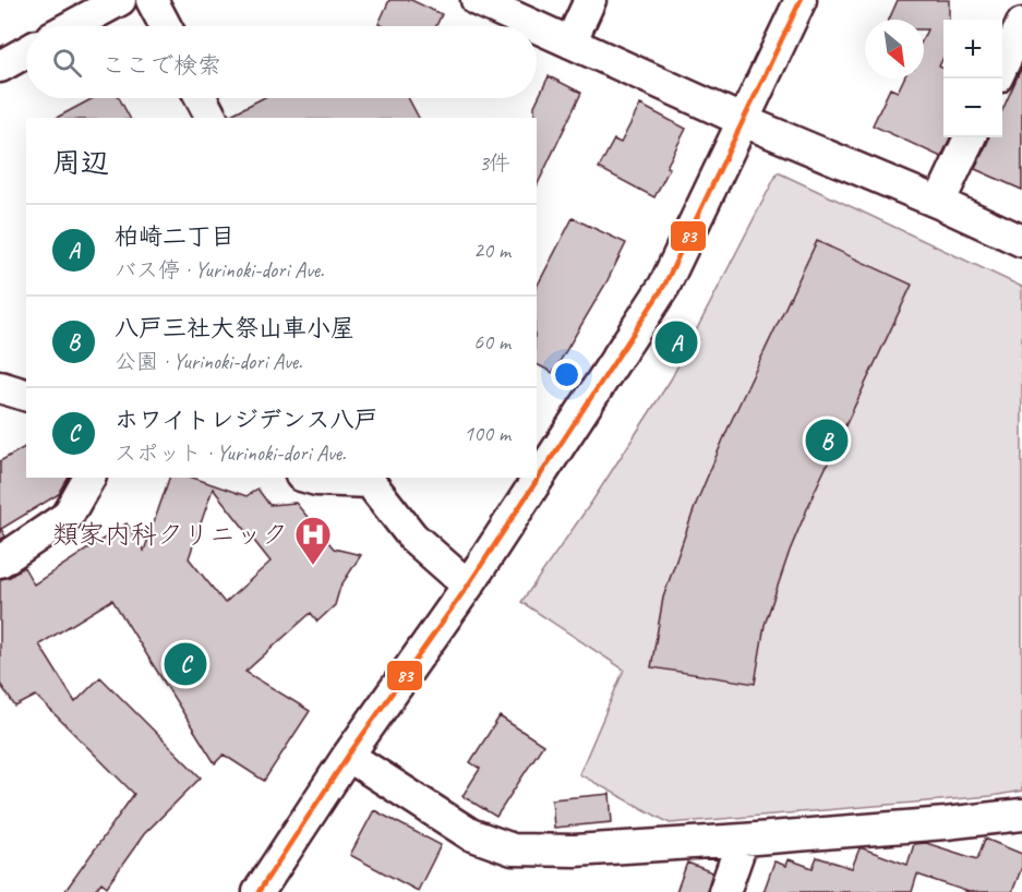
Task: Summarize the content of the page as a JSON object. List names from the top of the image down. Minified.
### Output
{"places":{"hospital":["類家内科クリニック"]},"lines":["transit line 83"],"north":"bottom right","page":{"map_buttons":["+","−"],"search":"ここで検索","heading":["周辺","3件"],"list":[{"mark":"A","name":"柏崎二丁目","note":"バス停 · Yurinoki-dori Ave.","value":"20 m"},{"mark":"B","name":"八戸三社大祭山車小屋","note":"公園 · Yurinoki-dori Ave.","value":"60 m"},{"mark":"C","name":"ホワイトレジデンス八戸","note":"スポット · Yurinoki-dori Ave.","value":"100 m"}],"pins":["A","B","C"]}}
